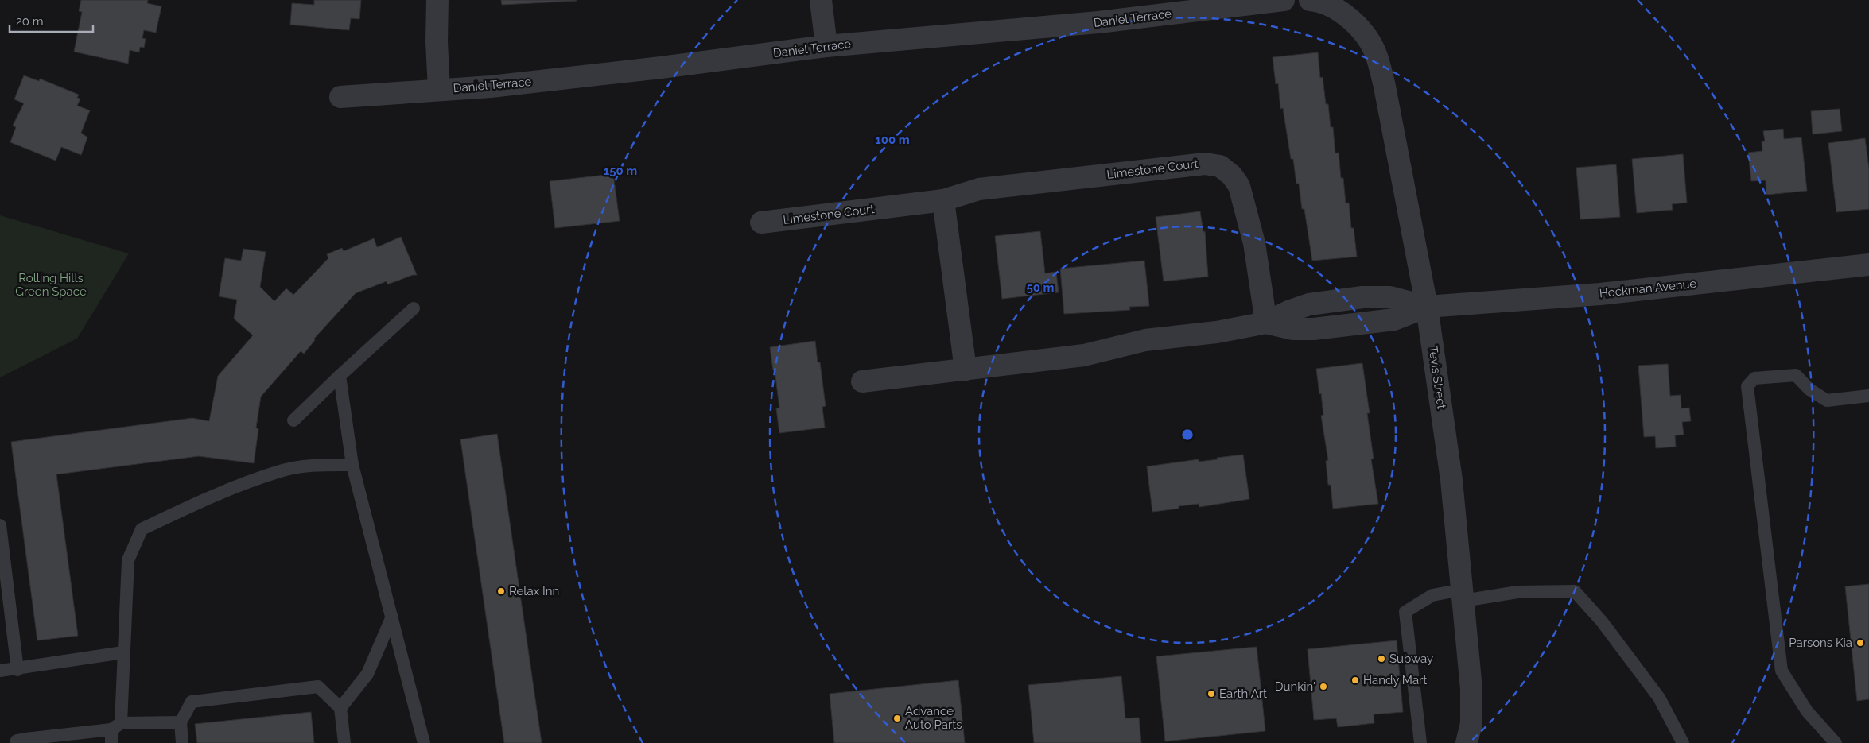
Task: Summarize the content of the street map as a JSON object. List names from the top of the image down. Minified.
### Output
{"streets":{"street":["Daniel Terrace","Limestone Court","Hockman Avenue","Tevis Street"]},"crossings":[["Hockman Avenue","Tevis Street"]],"parks":["Rolling Hills Green Space"],"places":["Relax Inn","Parsons Kia","Subway","Handy Mart","Dunkin'","Earth Art","Advance Auto Parts"],"scale_bar":"20 m","rings":["100 m","150 m","50 m"]}
